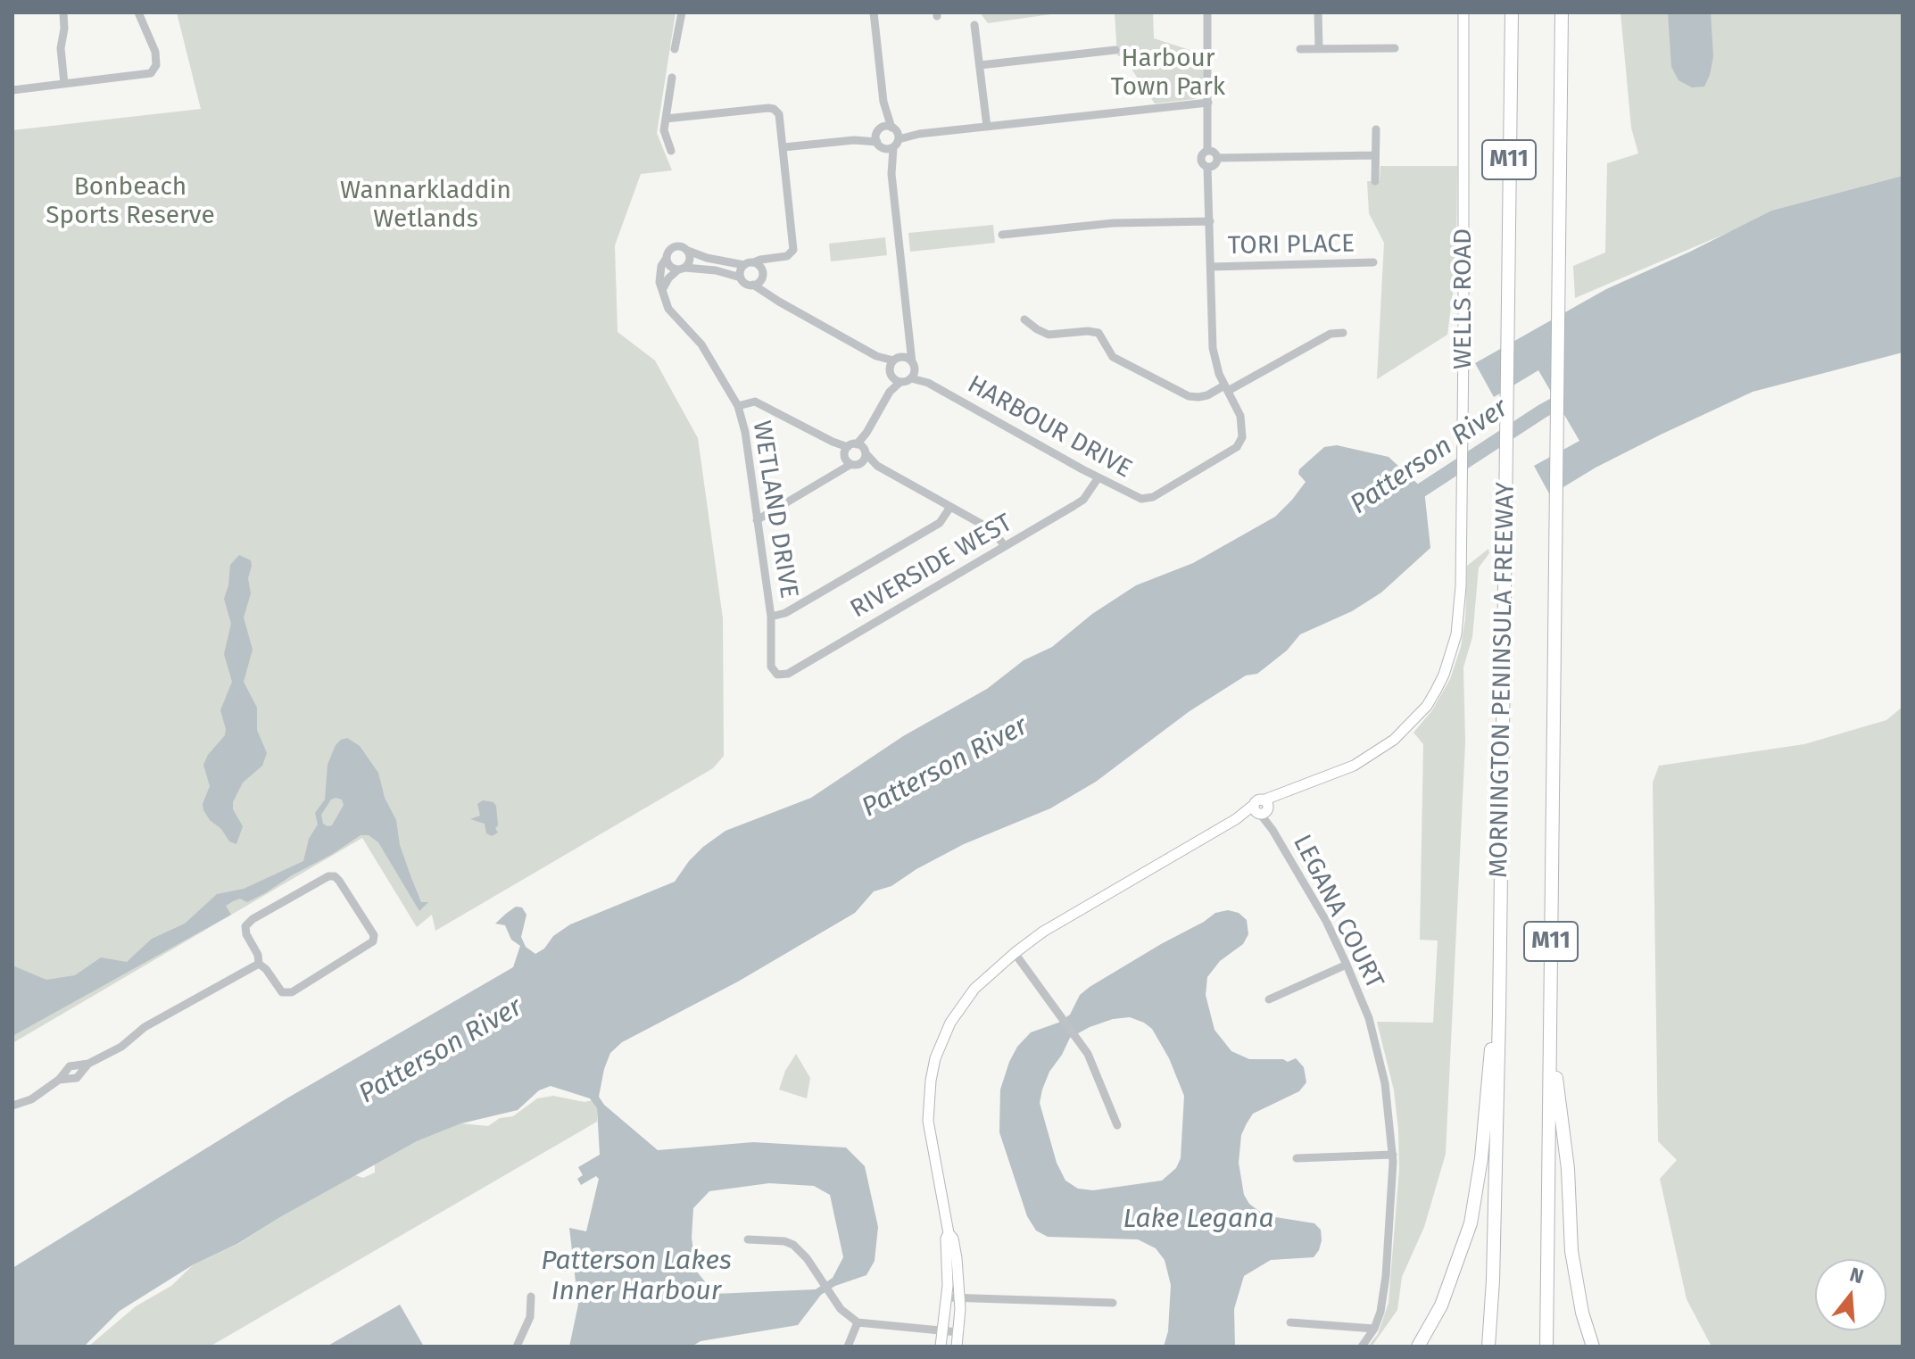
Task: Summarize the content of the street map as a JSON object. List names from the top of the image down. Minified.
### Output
{"streets":{"highway":["M11","MORNINGTON PENINSULA FREEWAY"],"main road":["WELLS ROAD"],"street":["TORI PLACE","HARBOUR DRIVE","WETLAND DRIVE","RIVERSIDE WEST","LEGANA COURT"]},"crossings":[["TORI PLACE","HARBOUR DRIVE"],["WELLS ROAD","LEGANA COURT"],["HARBOUR DRIVE","RIVERSIDE WEST"],["WETLAND DRIVE","RIVERSIDE WEST"]],"water":["Patterson River","Lake Legana","Patterson Lakes Inner Harbour"],"parks":["Harbour Town Park","Bonbeach Sports Reserve","Wannarkladdin Wetlands"],"north":"top"}
